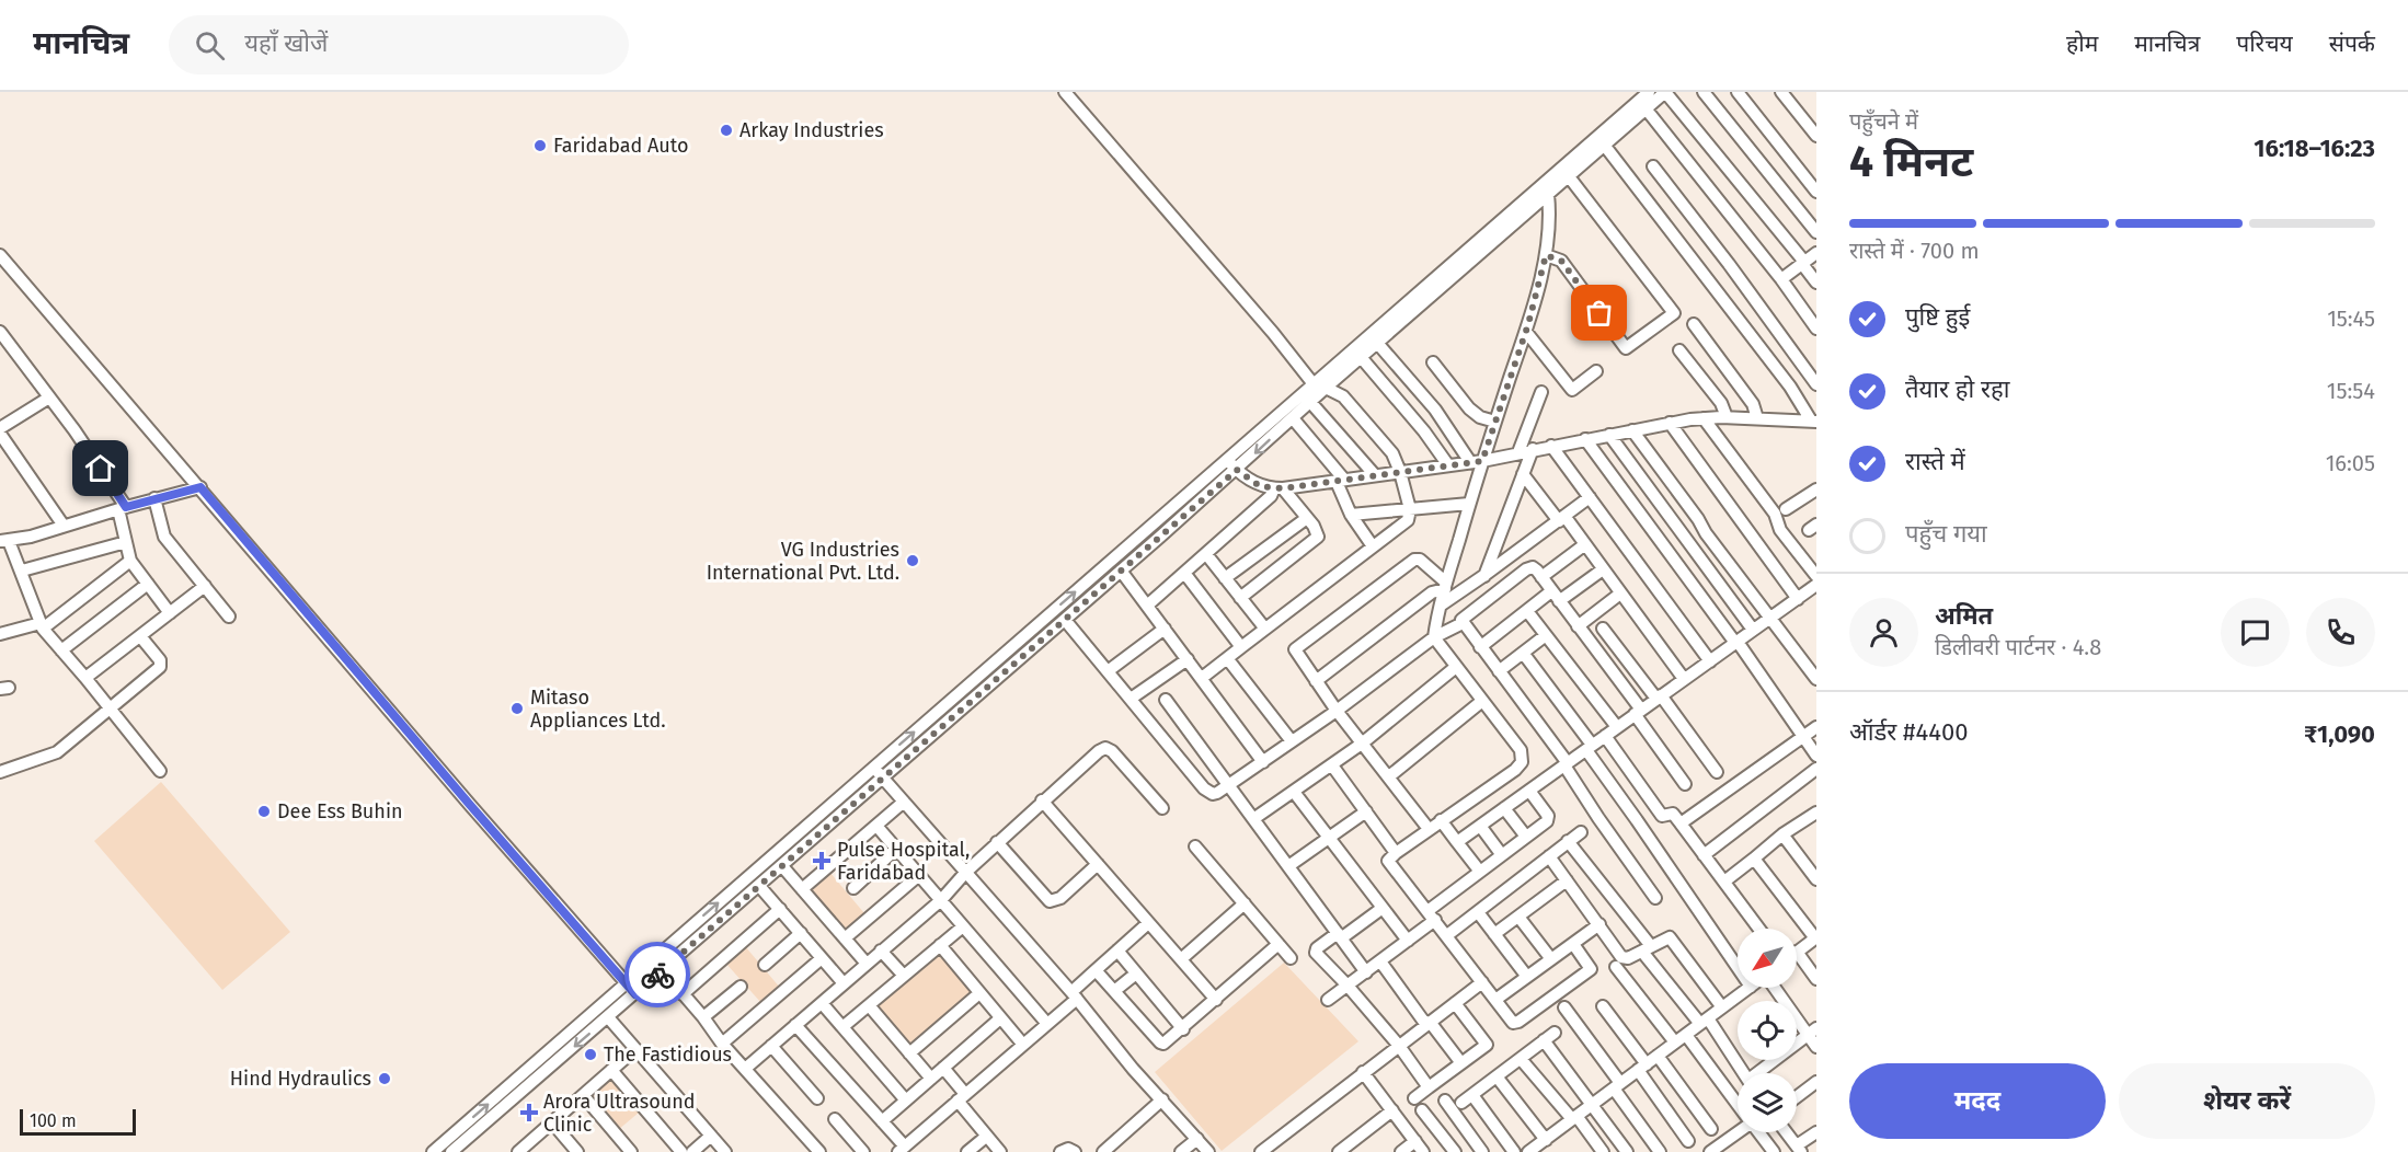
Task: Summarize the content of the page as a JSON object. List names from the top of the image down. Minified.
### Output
{"places":{"other":["Arkay Industries","Faridabad Auto","VG Industries International Pvt. Ltd.","Mitaso Appliances Ltd.","Dee Ess Buhin","The Fastidious","Hind Hydraulics"],"health":["Pulse Hospital, Faridabad","Arora Ultrasound Clinic"]},"scale_bar":"100 m","north":"bottom left","page":{"header":"मानचित्र","search":"यहाँ खोजें","nav":["होम","मानचित्र","परिचय","संपर्क"],"heading":["4 मिनट","पहुँचने में","16:18–16:23"],"panel":["अमित","डिलीवरी पार्टनर · 4.8","ऑर्डर #4400","₹1,090"],"bar":"रास्ते में · 700 m","list":[["पुष्टि हुई","15:45"],["तैयार हो रहा","15:54"],["रास्ते में","16:05"],"पहुँच गया"],"buttons":["मदद","शेयर करें"],"scale":"100 m"}}
